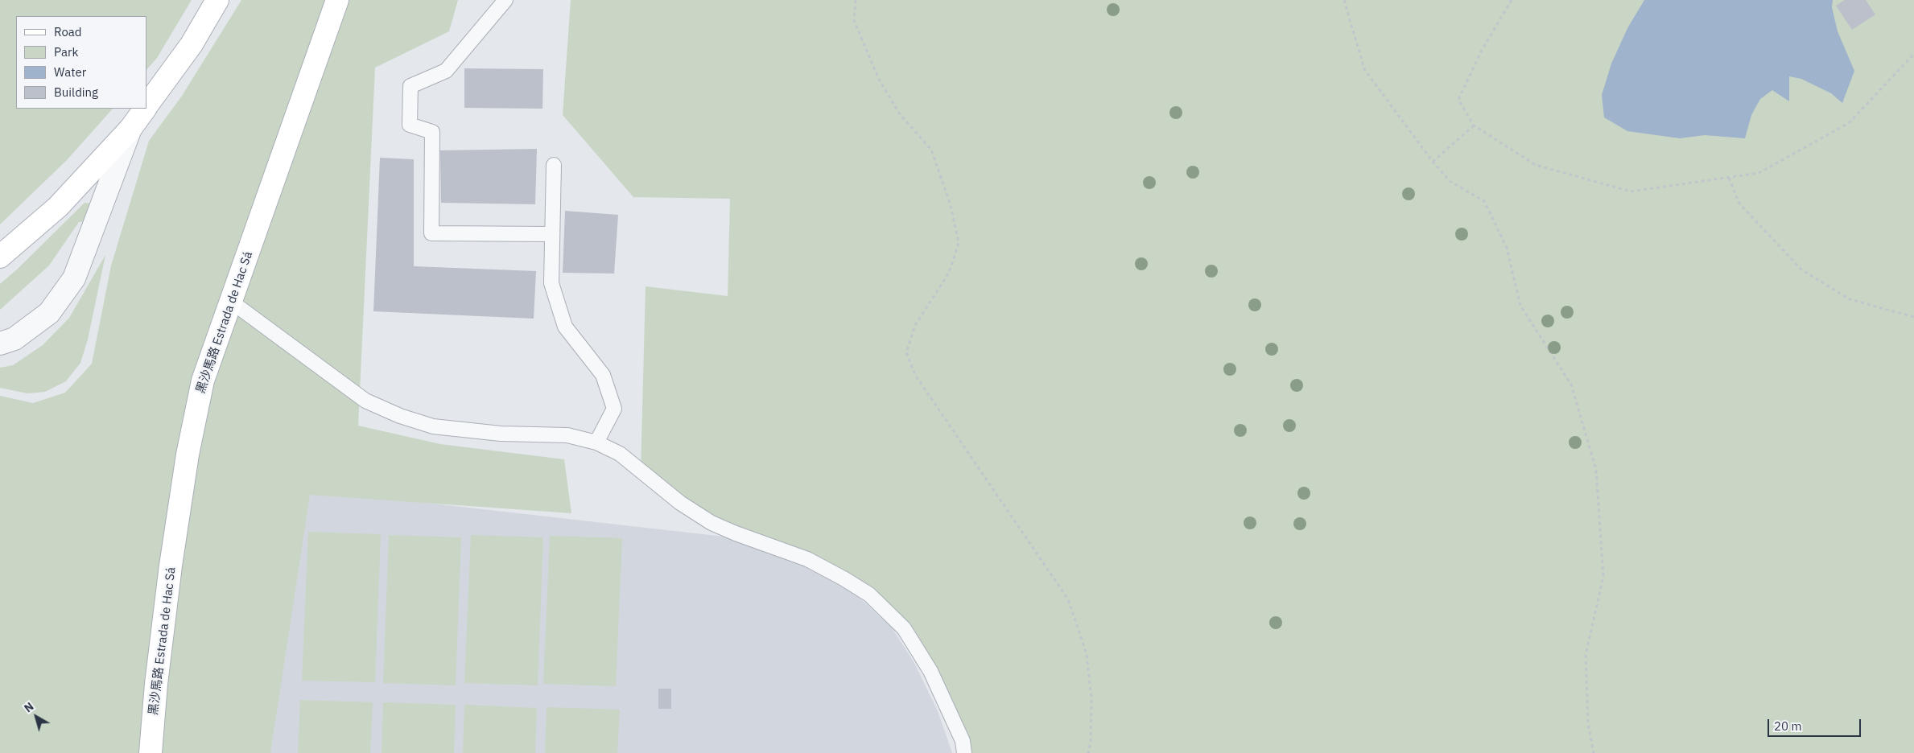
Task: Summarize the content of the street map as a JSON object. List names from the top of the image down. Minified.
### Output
{"streets":{"main road":["黑沙馬路 Estrada de Hac Sá"]},"legend":["Road","Park","Water","Building"],"scale_bar":"20 m","north":"top left"}
